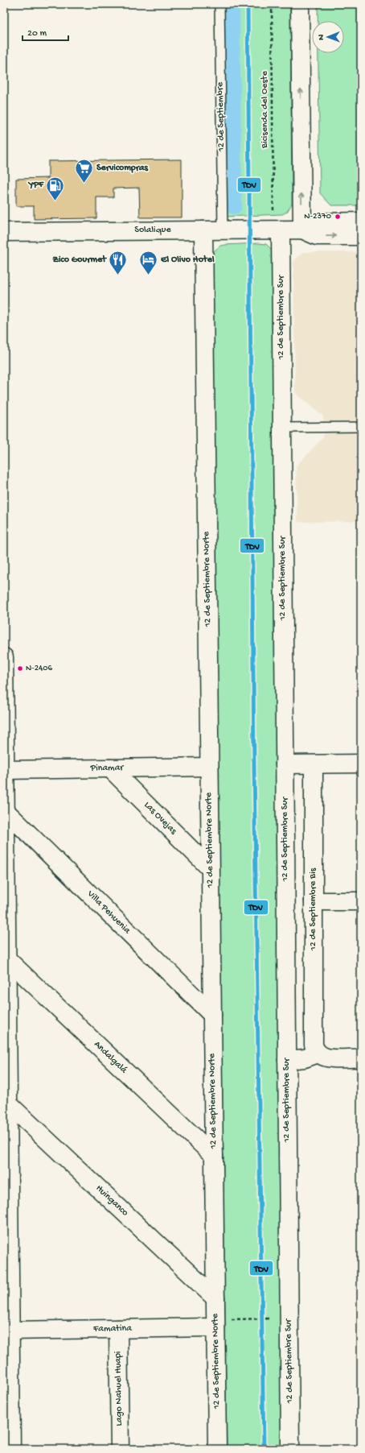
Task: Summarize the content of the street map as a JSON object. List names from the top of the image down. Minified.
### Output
{"streets":{"street":["Solalique","12 de Septiembre Sur","12 de Septiembre Norte","Pinamar","Las Ovejas","12 de Septiembre Bis","Villa Pehuenia","Andalgalá","Huinganco","Famatina","Lago Nahuel Huapi"],"lane":["12 de Septiembre"],"path":["Bicisenda del Oeste"]},"crossings":[["Bicisenda del Oeste","Solalique"],["Bicisenda del Oeste","12 de Septiembre Sur"],["12 de Septiembre","Solalique"],["Solalique","12 de Septiembre Sur"],["Solalique","12 de Septiembre Norte"],["12 de Septiembre Norte","Pinamar"],["12 de Septiembre Norte","Las Ovejas"],["12 de Septiembre Norte","Villa Pehuenia"],["12 de Septiembre Norte","Andalgalá"],["12 de Septiembre Norte","Huinganco"],["12 de Septiembre Norte","Famatina"],["Pinamar","Las Ovejas"],["Famatina","Lago Nahuel Huapi"]],"places":{"supermarket":["Servicompras"],"fuel station":["YPF"],"other":["N-2370","N-2406"],"restaurant":["Zico Gourmet"],"hotel":["El Olivo Hotel"]},"lines":["transit line TDV"],"scale_bar":"20 m","north":"left"}
